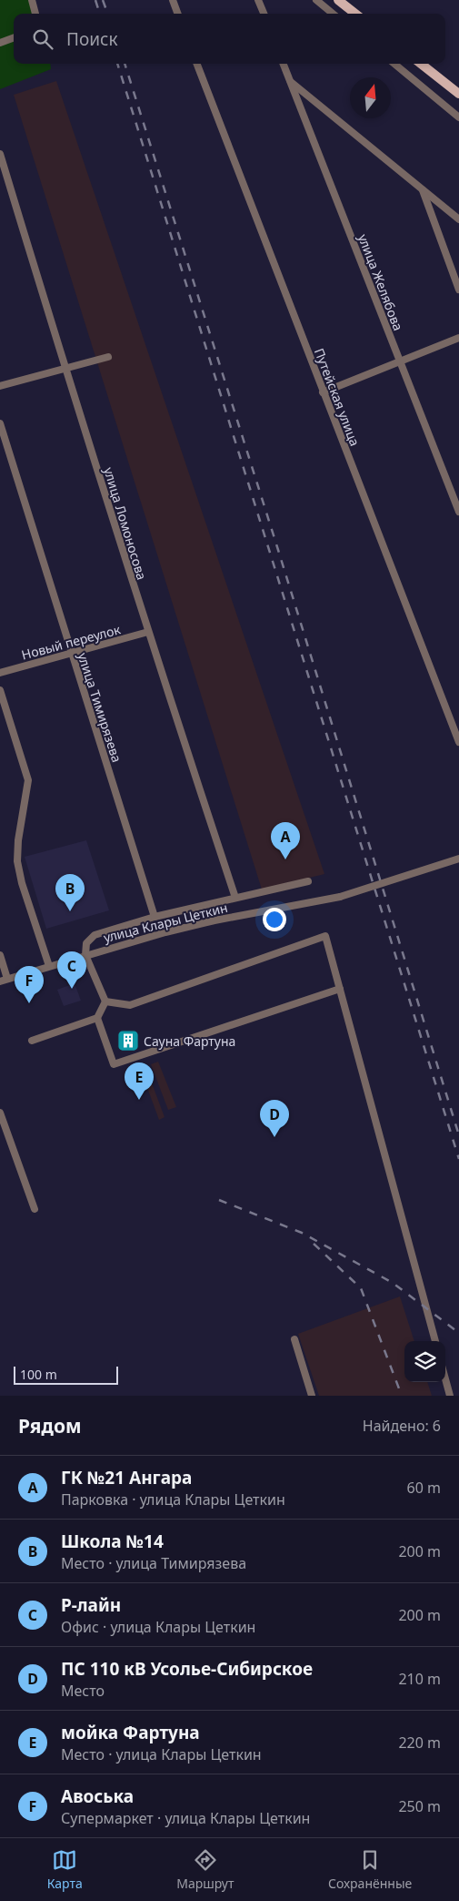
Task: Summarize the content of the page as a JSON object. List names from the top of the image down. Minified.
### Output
{"streets":{"street":["улица Желябова","Путейская улица","улица Ломоносова","Новый переулок","улица Тимирязева","улица Клары Цеткин"]},"crossings":[["улица Ломоносова","Новый переулок"],["Новый переулок","улица Тимирязева"]],"places":{"building":["Сауна Фартуна"]},"scale_bar":"100 m","north":"top","page":{"search":"Поиск","pins":["A","B","C","F","E","D"],"scale":"100 m","heading":["Рядом","Найдено: 6"],"list":[{"mark":"A","name":"ГК №21 Ангара","note":"Парковка · улица Клары Цеткин","value":"60 m"},{"mark":"B","name":"Школа №14","note":"Место · улица Тимирязева","value":"200 m"},{"mark":"C","name":"Р-лайн","note":"Офис · улица Клары Цеткин","value":"200 m"},{"mark":"D","name":"ПС 110 кВ Усолье-Сибирское","note":"Место","value":"210 m"},{"mark":"E","name":"мойка Фартуна","note":"Место · улица Клары Цеткин","value":"220 m"},{"mark":"F","name":"Авоська","note":"Супермаркет · улица Клары Цеткин","value":"250 m"}],"nav":["Карта","Маршрут","Сохранённые"]}}
